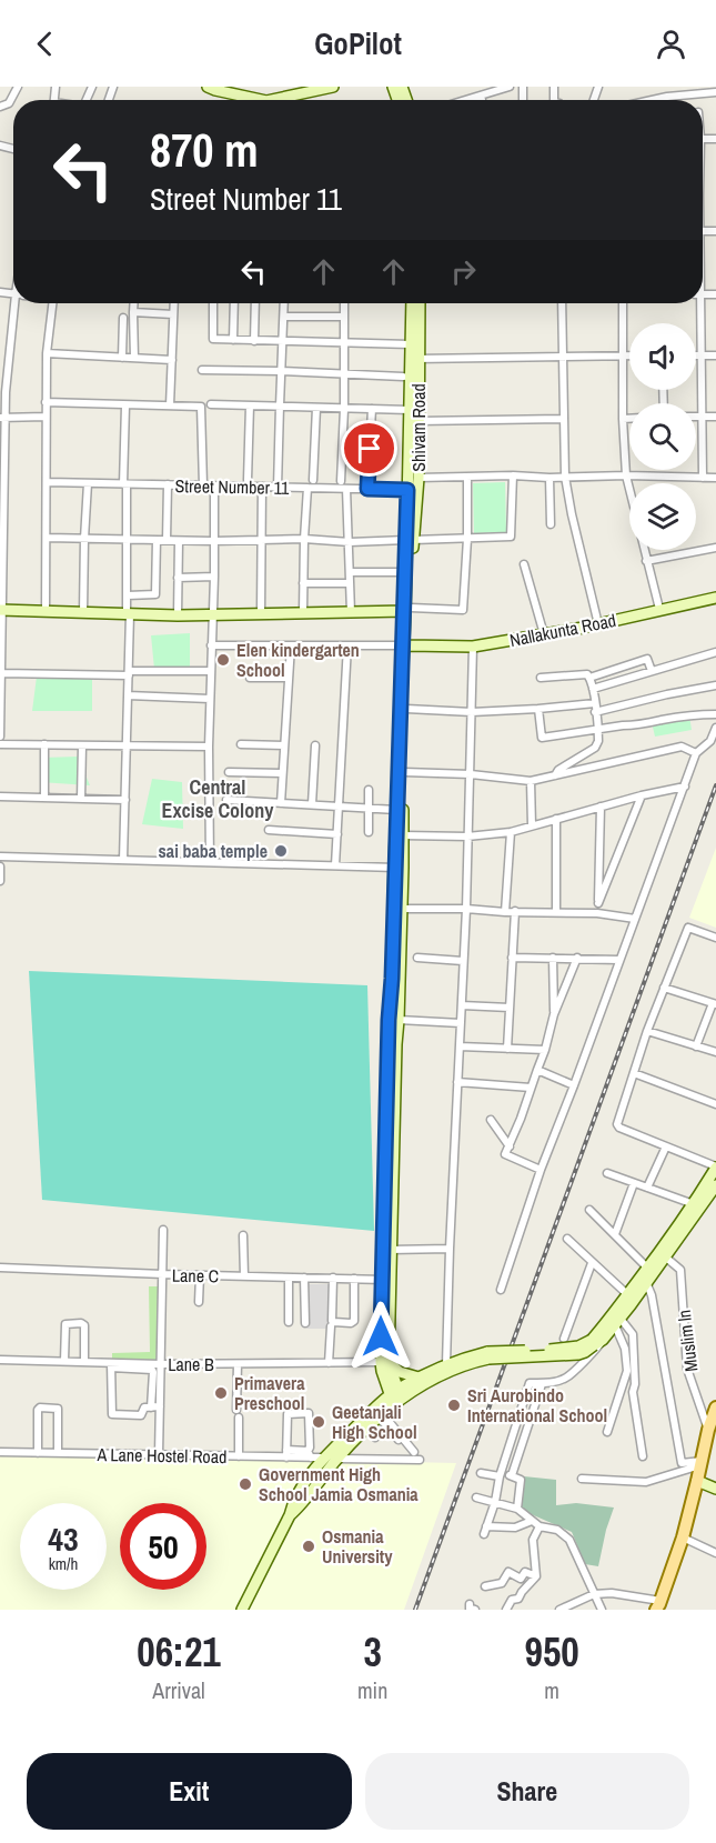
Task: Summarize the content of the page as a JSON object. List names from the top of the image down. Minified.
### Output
{"streets":{"main road":["Shivam Road","Nallakunta Road"],"street":["Street Number 11","Lane C","Muslim ln","Lane B","A Lane Hostel Road"]},"crossings":[["Shivam Road","Street Number 11"],["Shivam Road","Nallakunta Road"],["Shivam Road","Lane C"],["Shivam Road","Lane B"]],"districts":["Central Excise Colony"],"places":["Elen kindergarten School","sai baba temple","Primavera Preschool","Sri Aurobindo International School","Geetanjali High School","Government High School Jamia Osmania","Osmania University"],"page":{"header":"GoPilot","turn":["870 m","Street Number 11"],"speed":"43 km/h","limit":"50","eta":["06:21","Arrival","3","min","950","m"],"buttons":["Exit","Share"]}}
